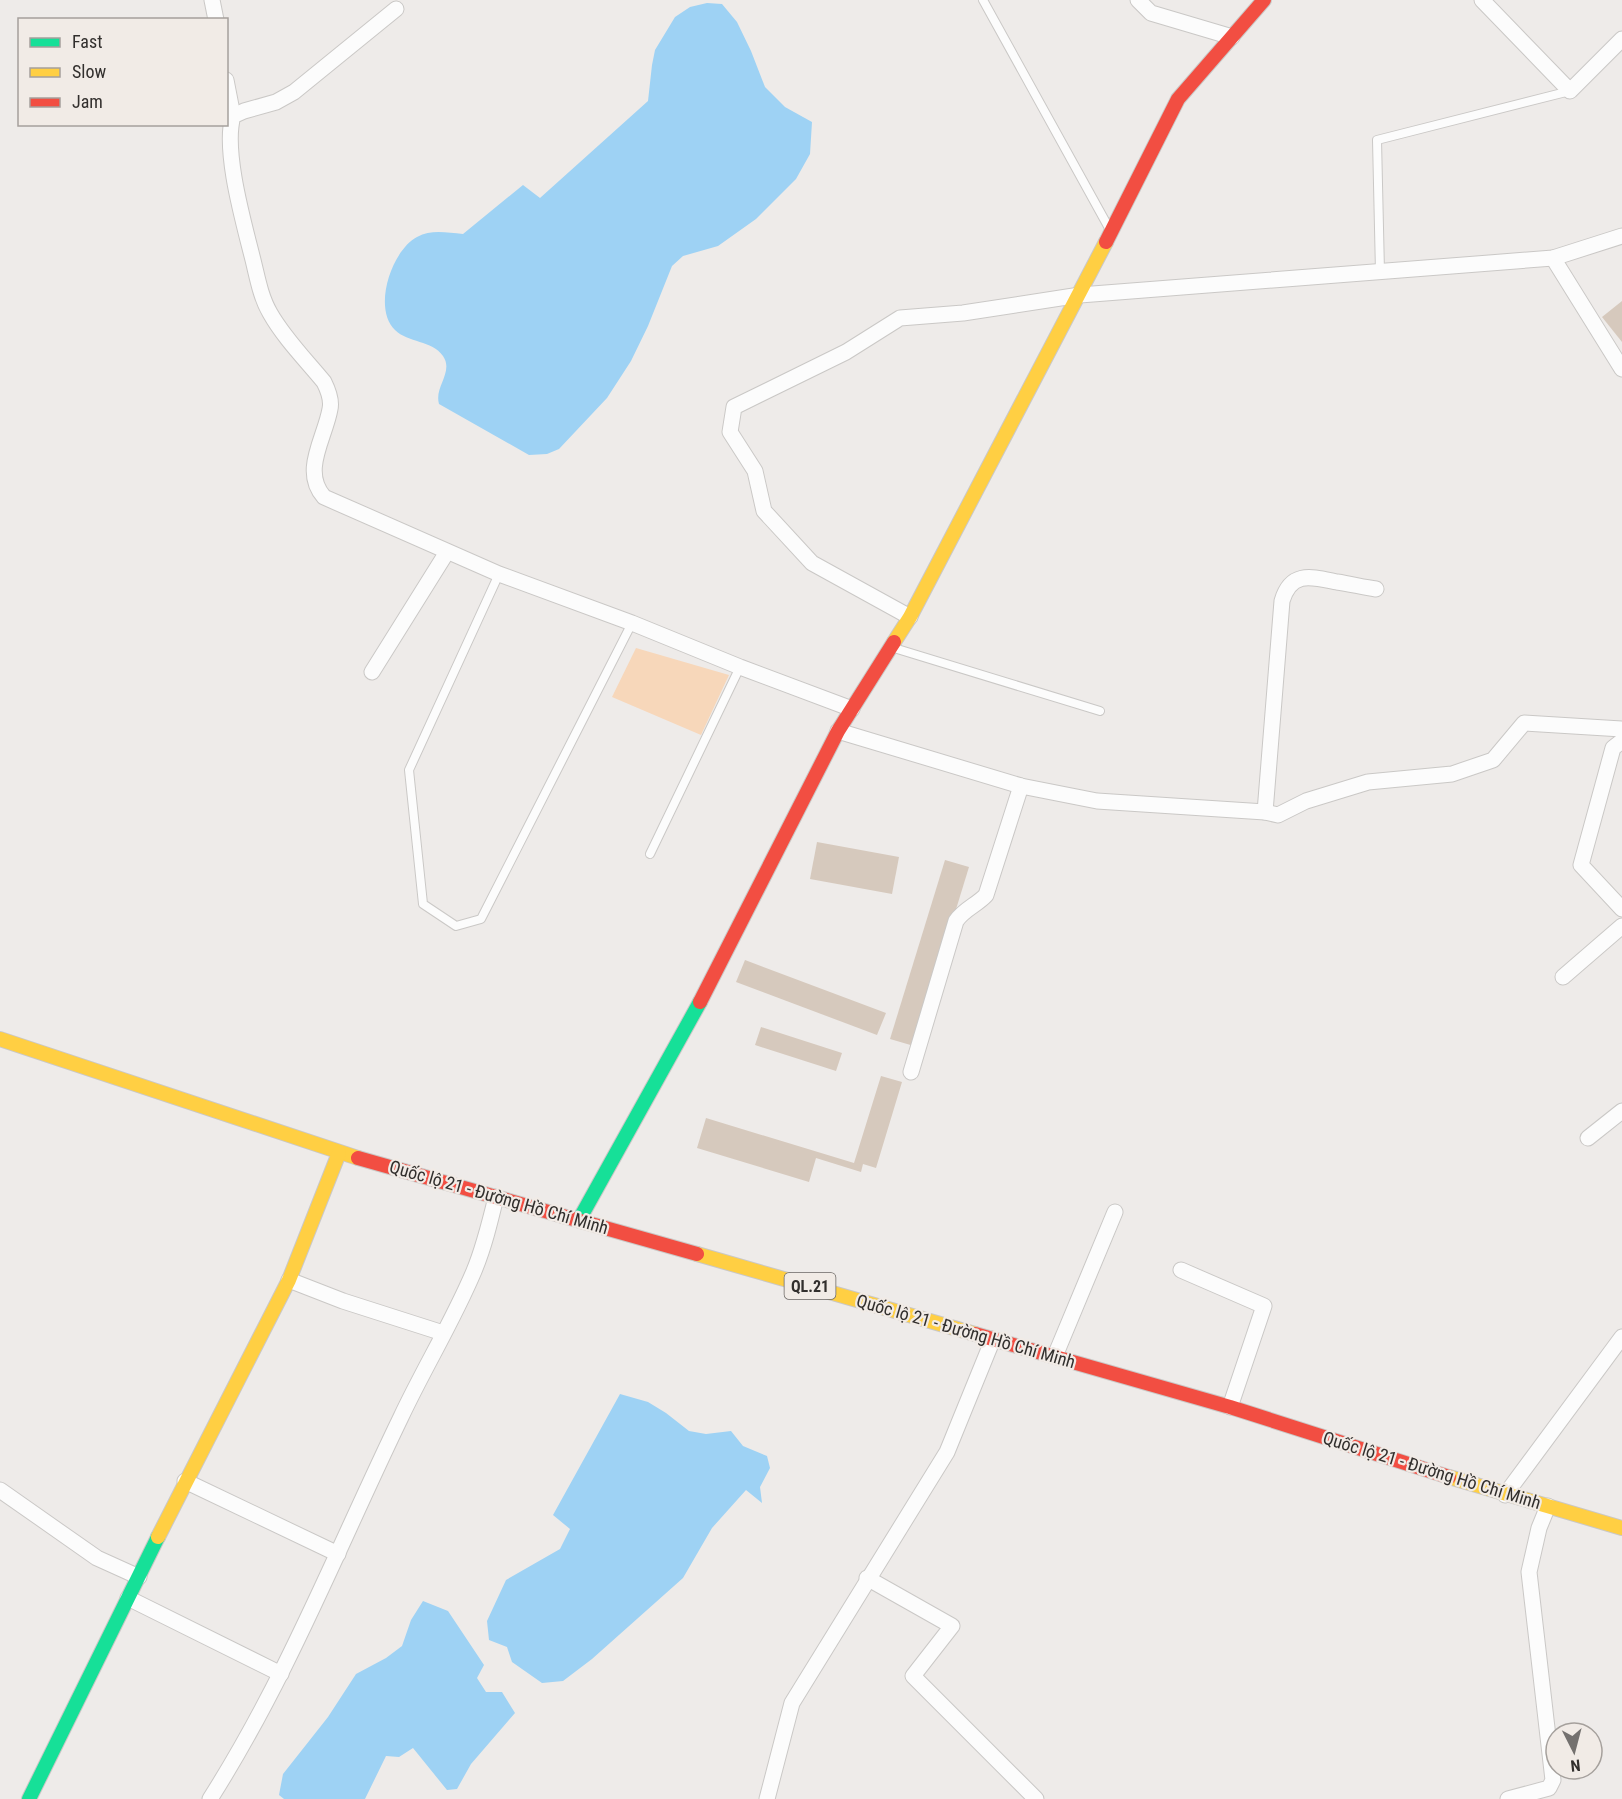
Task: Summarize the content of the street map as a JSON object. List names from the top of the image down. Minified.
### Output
{"streets":{"main road":["Quốc lộ 21 - Đường Hồ Chí Minh","QL.21"]},"legend":["Fast","Slow","Jam"],"north":"bottom"}
